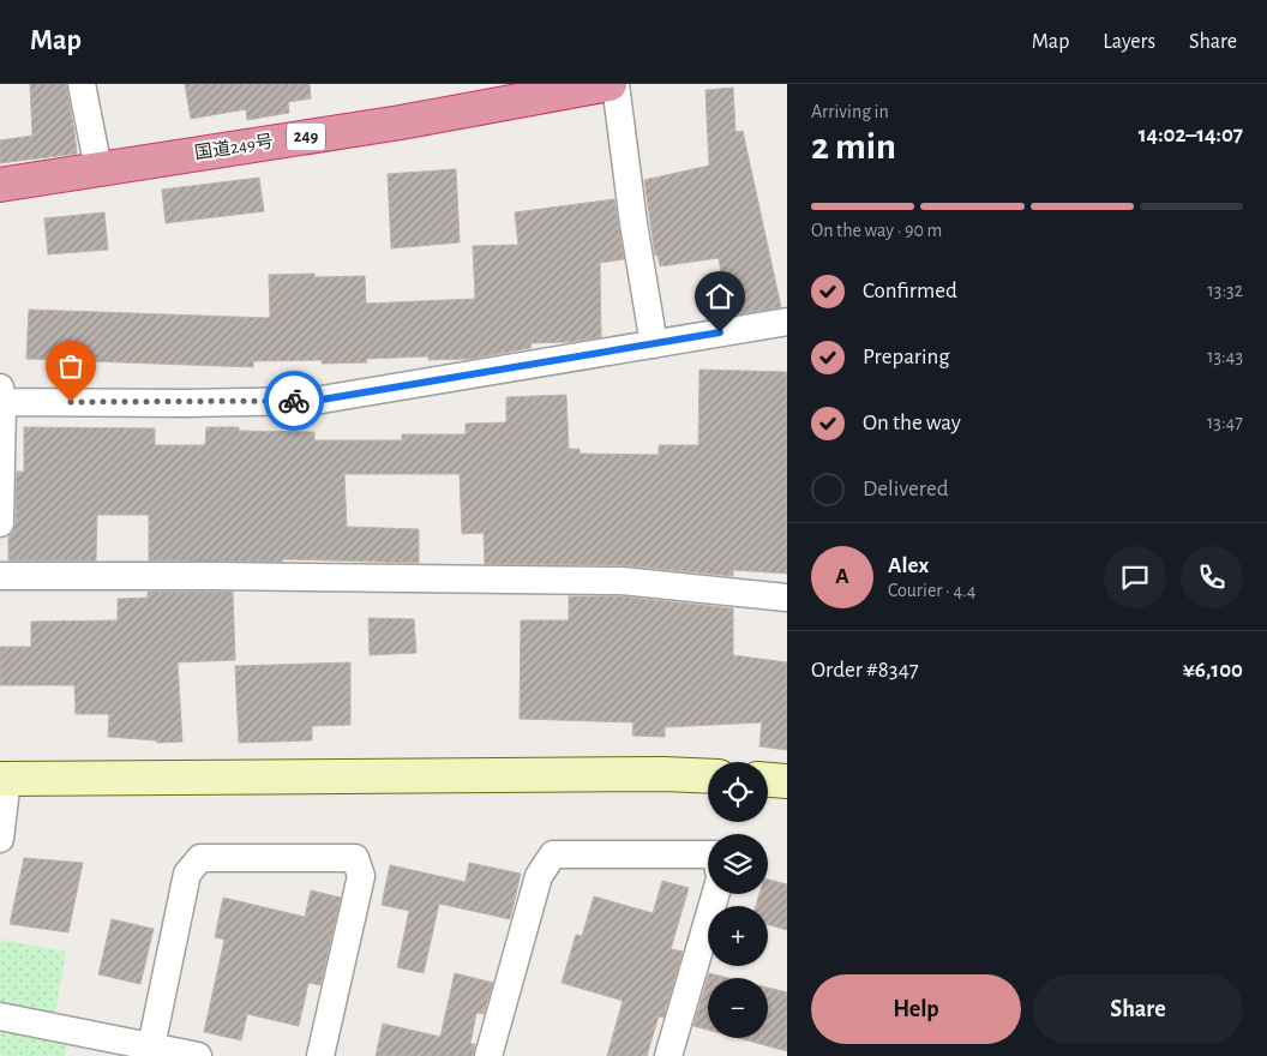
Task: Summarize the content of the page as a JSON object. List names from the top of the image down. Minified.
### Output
{"streets":{"highway":["249","国道249号"]},"page":{"header":"Map","nav":["Map","Layers","Share"],"heading":["2 min","Arriving in","14:02–14:07"],"panel":["Alex","Courier · 4.4","Order #8347","¥6,100"],"bar":"On the way · 90 m","list":[["Confirmed","13:32"],["Preparing","13:43"],["On the way","13:47"],"Delivered"],"round":"A","map_buttons":["+","−"],"buttons":["Help","Share"]}}
